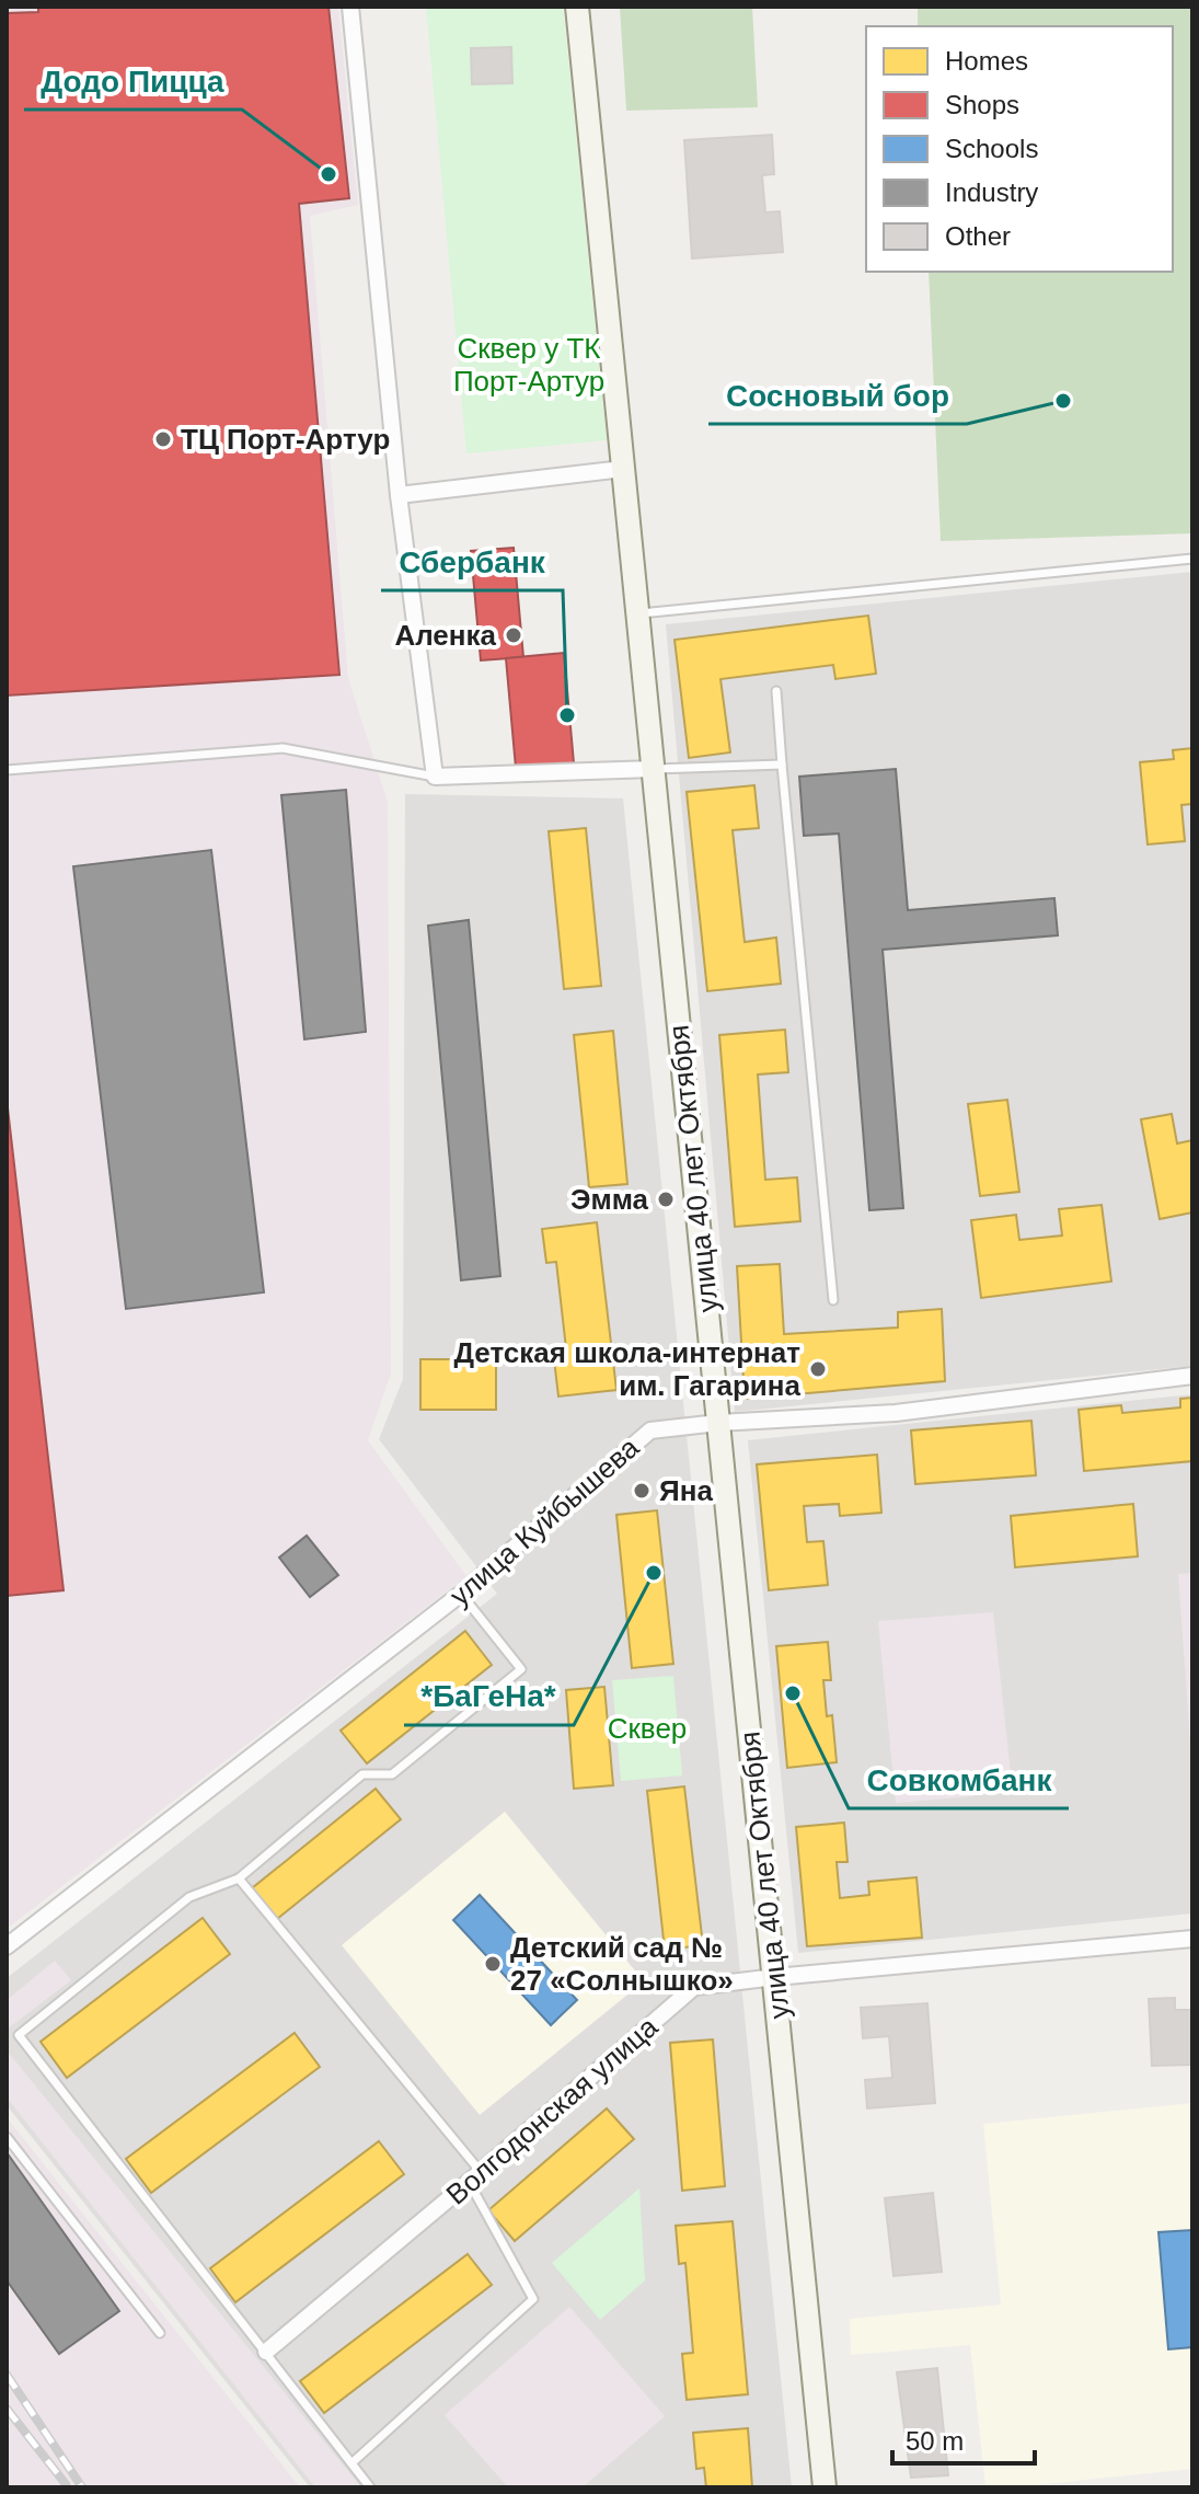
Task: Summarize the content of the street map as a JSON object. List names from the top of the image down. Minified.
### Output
{"streets":{"main road":["улица 40 лет Октября"],"street":["улица Куйбышева","Волгодонская улица"]},"crossings":[["улица 40 лет Октября","улица Куйбышева"],["улица 40 лет Октября","Волгодонская улица"]],"parks":["Сквер у ТК Порт-Артур","Сквер"],"places":["Додо Пицца","Сосновый бор","ТЦ Порт-Артур","Аленка","Сбербанк","Эмма","Детская школа-интернат им. Гагарина","Яна","*БаГеНа*","Совкомбанк","Детский сад № 27 «Солнышко»"],"legend":["Homes","Shops","Schools","Industry","Other"],"scale_bar":"50 m"}
